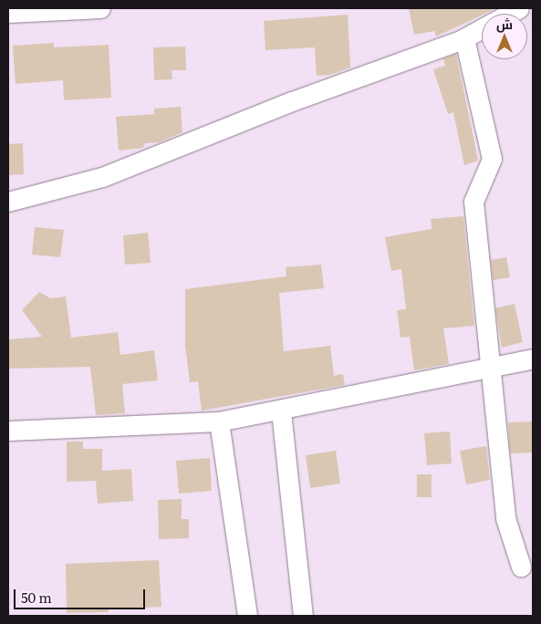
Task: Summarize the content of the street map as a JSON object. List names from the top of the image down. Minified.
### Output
{"scale_bar":"50 m","north":"top"}
